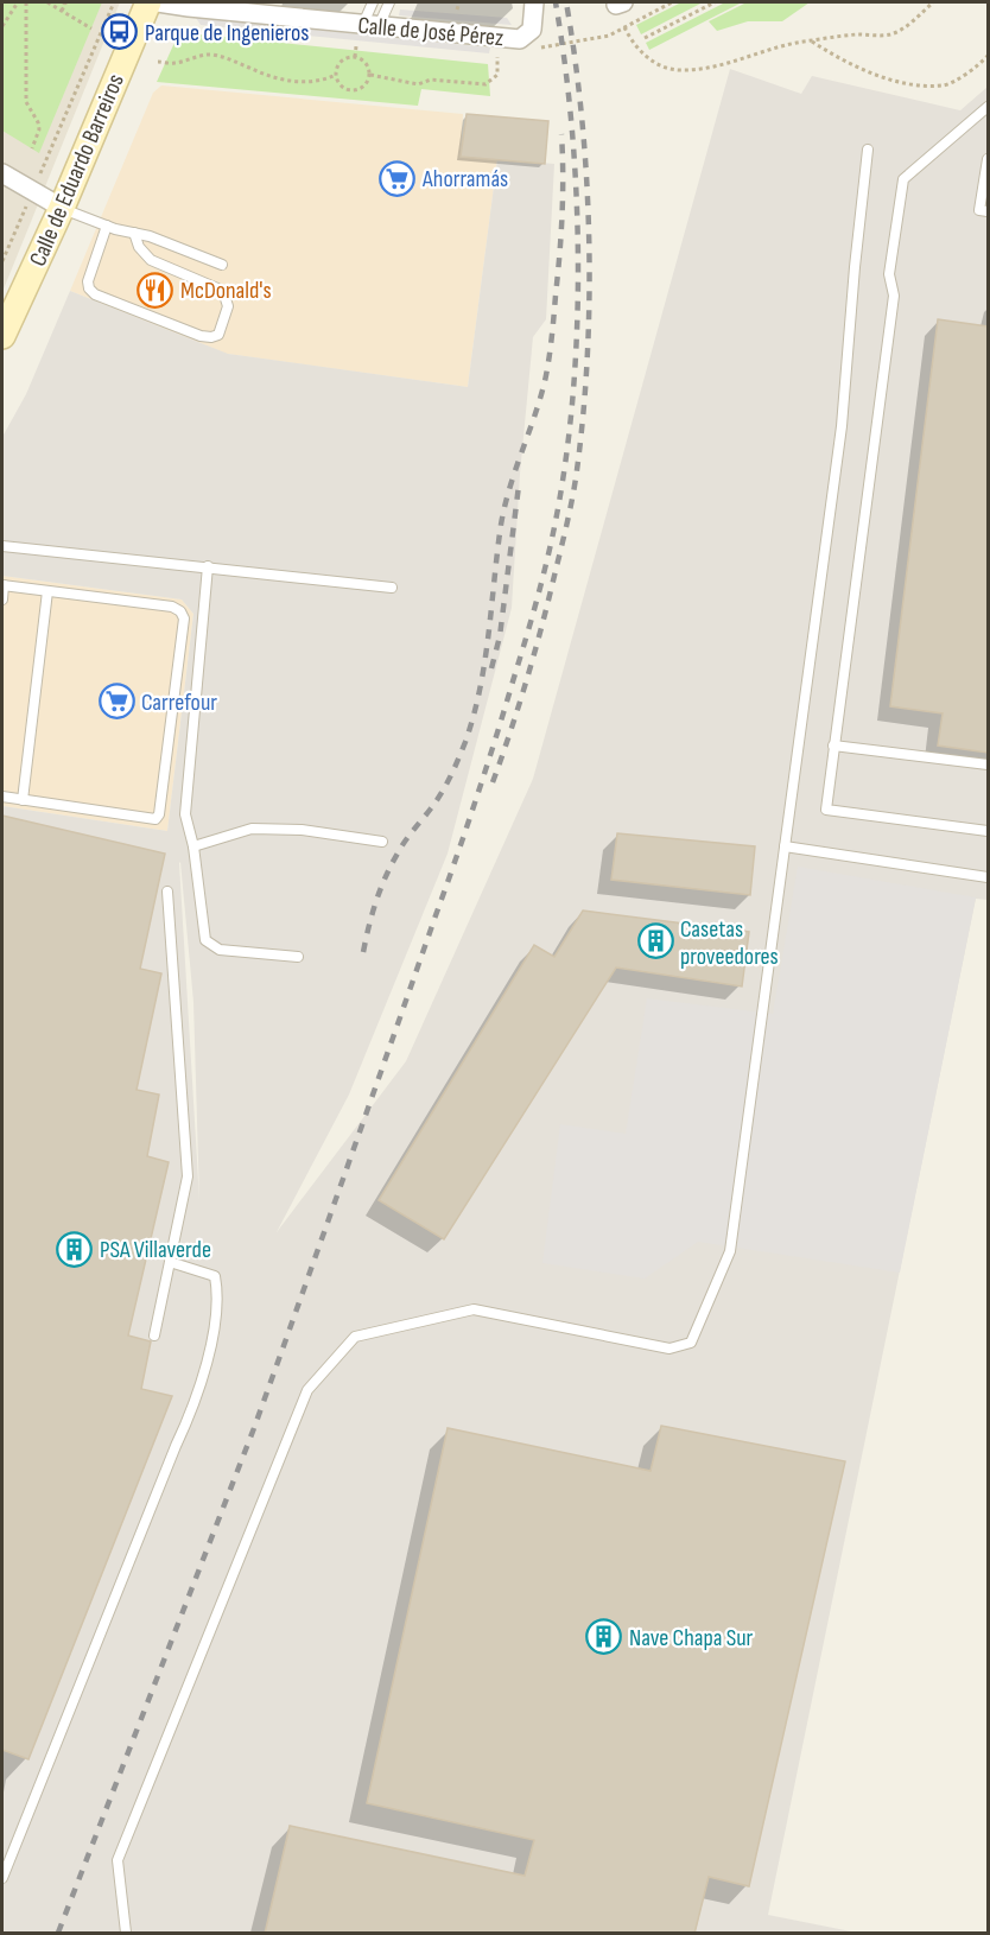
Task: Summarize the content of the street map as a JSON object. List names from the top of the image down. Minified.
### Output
{"streets":{"street":["Calle de José Pérez","Calle de Eduardo Barreiros"]},"places":{"bus stop":["Parque de Ingenieros"],"supermarket":["Ahorramás","Carrefour"],"restaurant":["McDonald's"],"building":["Casetas proveedores","PSA Villaverde","Nave Chapa Sur"]}}
